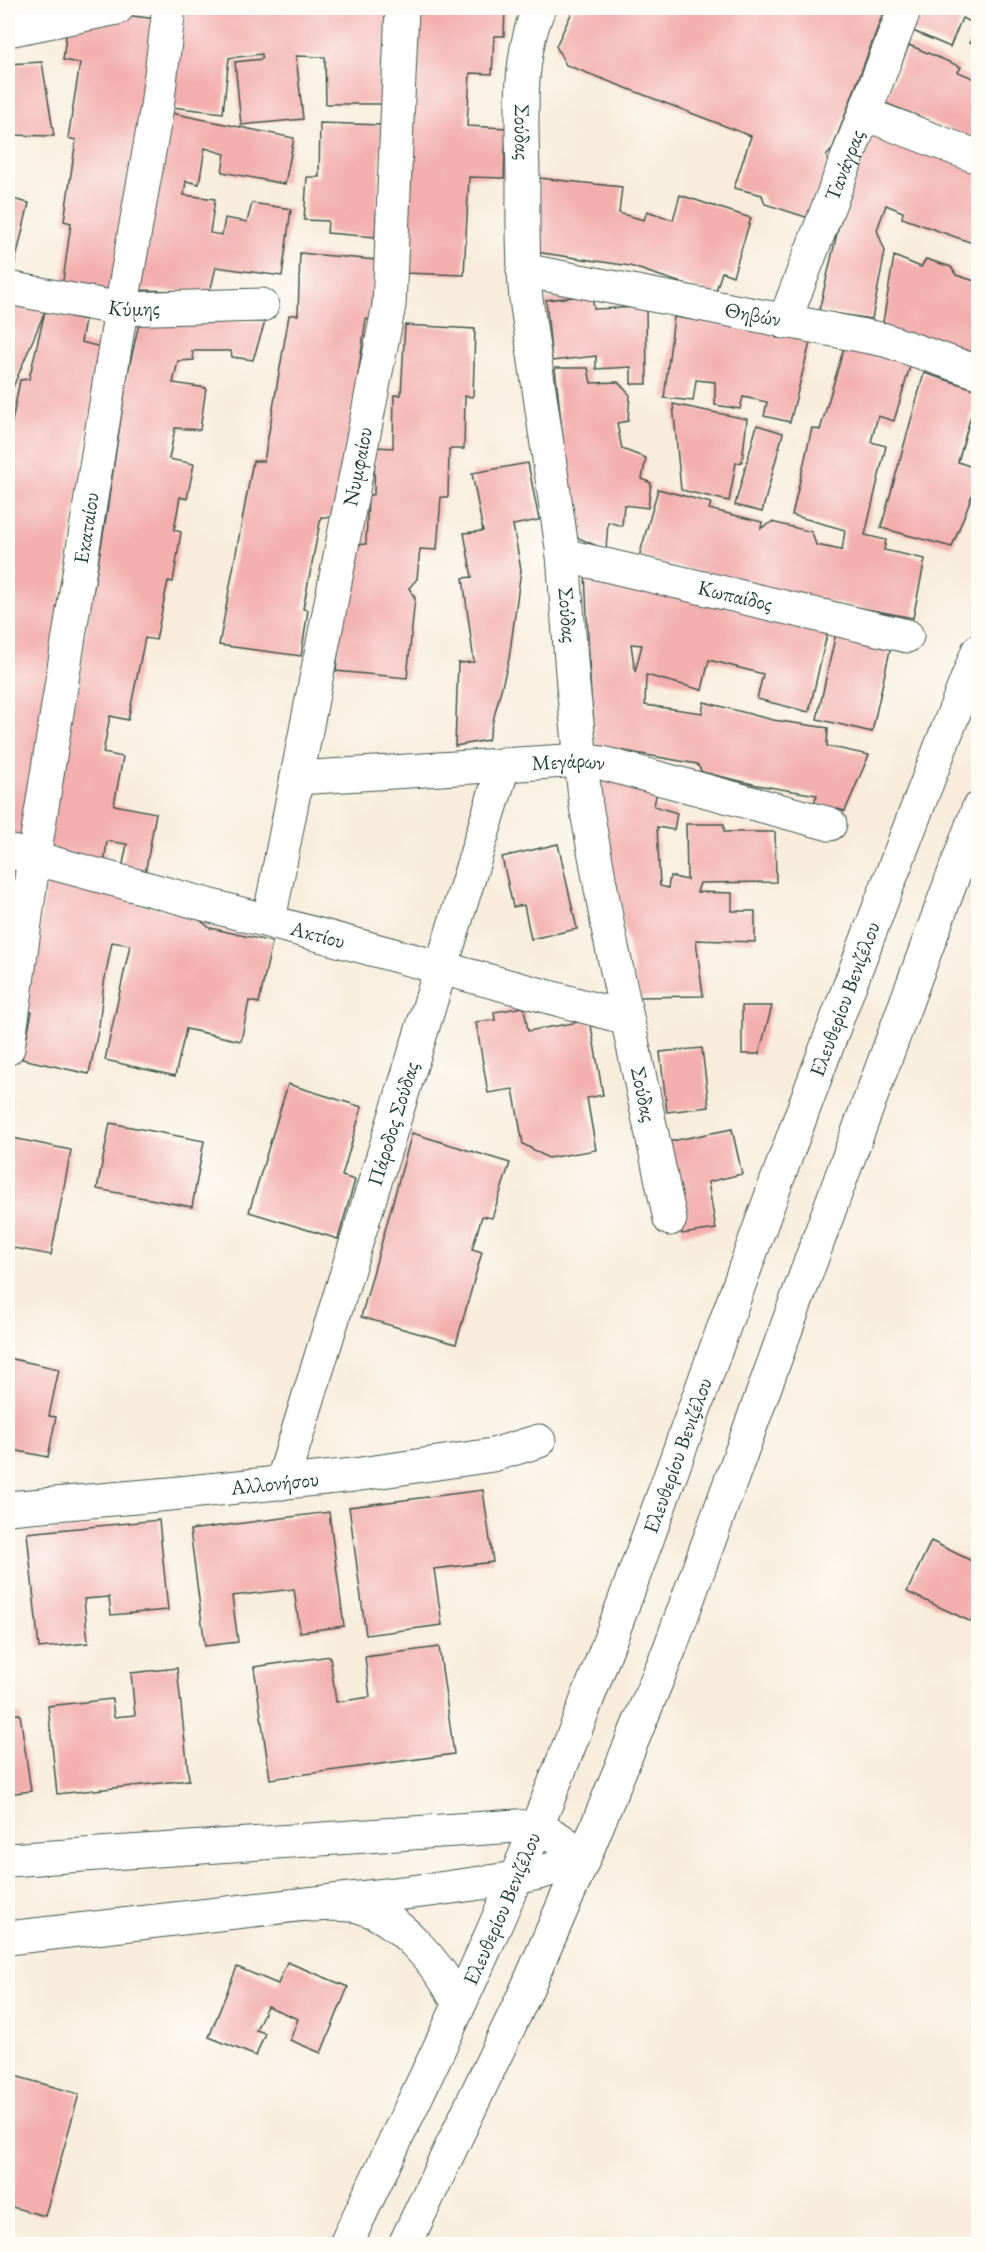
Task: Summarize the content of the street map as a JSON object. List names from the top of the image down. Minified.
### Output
{"streets":{"street":["Σούδας","Τανάγρας","Κύμης","Θηβών","Νυμφαίου","Εκαταίου","Κωπαίδος","Μεγάρων","Ακτίου","Ελευθερίου Βενιζέλου","Πάροδος Σούδας","Αλλονήσου"]},"crossings":[["Σούδας","Θηβών"],["Σούδας","Κωπαίδος"],["Σούδας","Μεγάρων"],["Σούδας","Ακτίου"],["Τανάγρας","Θηβών"],["Κύμης","Εκαταίου"],["Νυμφαίου","Μεγάρων"],["Νυμφαίου","Ακτίου"],["Εκαταίου","Ακτίου"],["Μεγάρων","Πάροδος Σούδας"],["Ακτίου","Πάροδος Σούδας"],["Πάροδος Σούδας","Αλλονήσου"]]}
